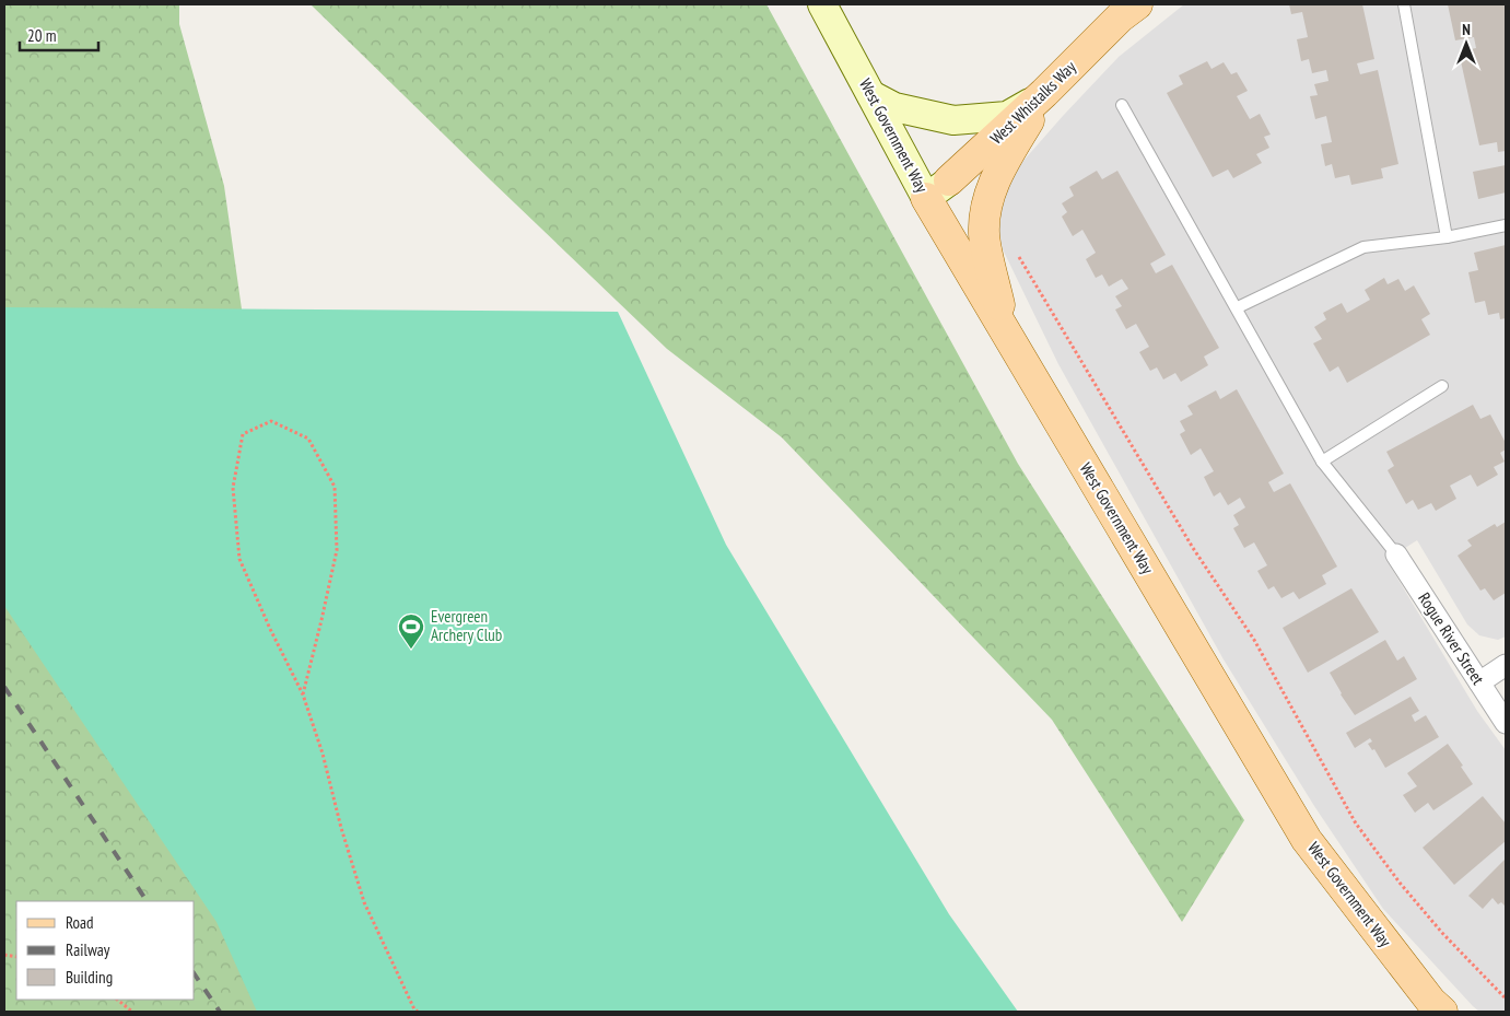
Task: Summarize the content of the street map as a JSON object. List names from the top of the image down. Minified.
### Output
{"streets":{"main road":["West Whistalks Way","West Government Way"],"street":["Rogue River Street"]},"crossings":[["West Whistalks Way","West Government Way"]],"places":{"sports":["Evergreen Archery Club"]},"legend":["Road","Railway","Building"],"scale_bar":"20 m","north":"top"}
